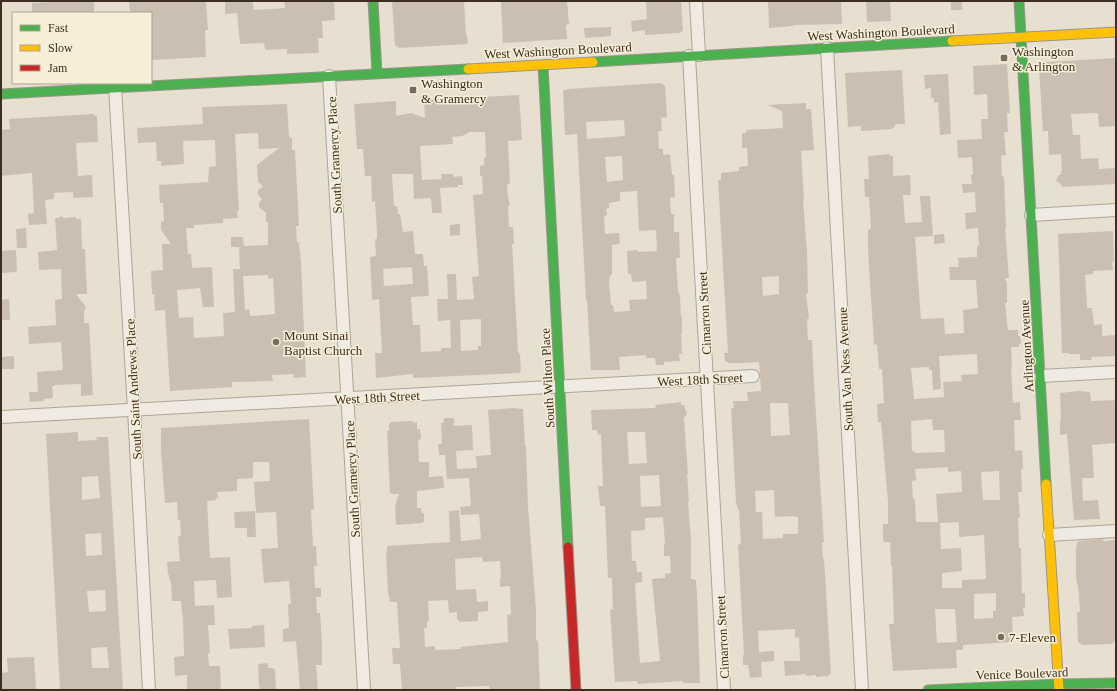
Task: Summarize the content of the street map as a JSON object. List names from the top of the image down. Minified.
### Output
{"streets":{"main road":["West Washington Boulevard","Arlington Avenue","South Wilton Place","Venice Boulevard"],"street":["South Gramercy Place","Cimarron Street","South Van Ness Avenue","West 18th Street","South Saint Andrews Place"]},"crossings":[["West Washington Boulevard","South Gramercy Place"],["West Washington Boulevard","Cimarron Street"],["West Washington Boulevard","Arlington Avenue"],["West Washington Boulevard","South Van Ness Avenue"],["West Washington Boulevard","South Wilton Place"],["West Washington Boulevard","South Saint Andrews Place"],["South Gramercy Place","West 18th Street"],["Cimarron Street","West 18th Street"],["Arlington Avenue","Venice Boulevard"],["South Wilton Place","West 18th Street"],["West 18th Street","South Saint Andrews Place"]],"places":{"transit":["Washington & Arlington","Washington & Gramercy"],"other":["Mount Sinai Baptist Church","7-Eleven"]},"legend":["Fast","Slow","Jam"]}
